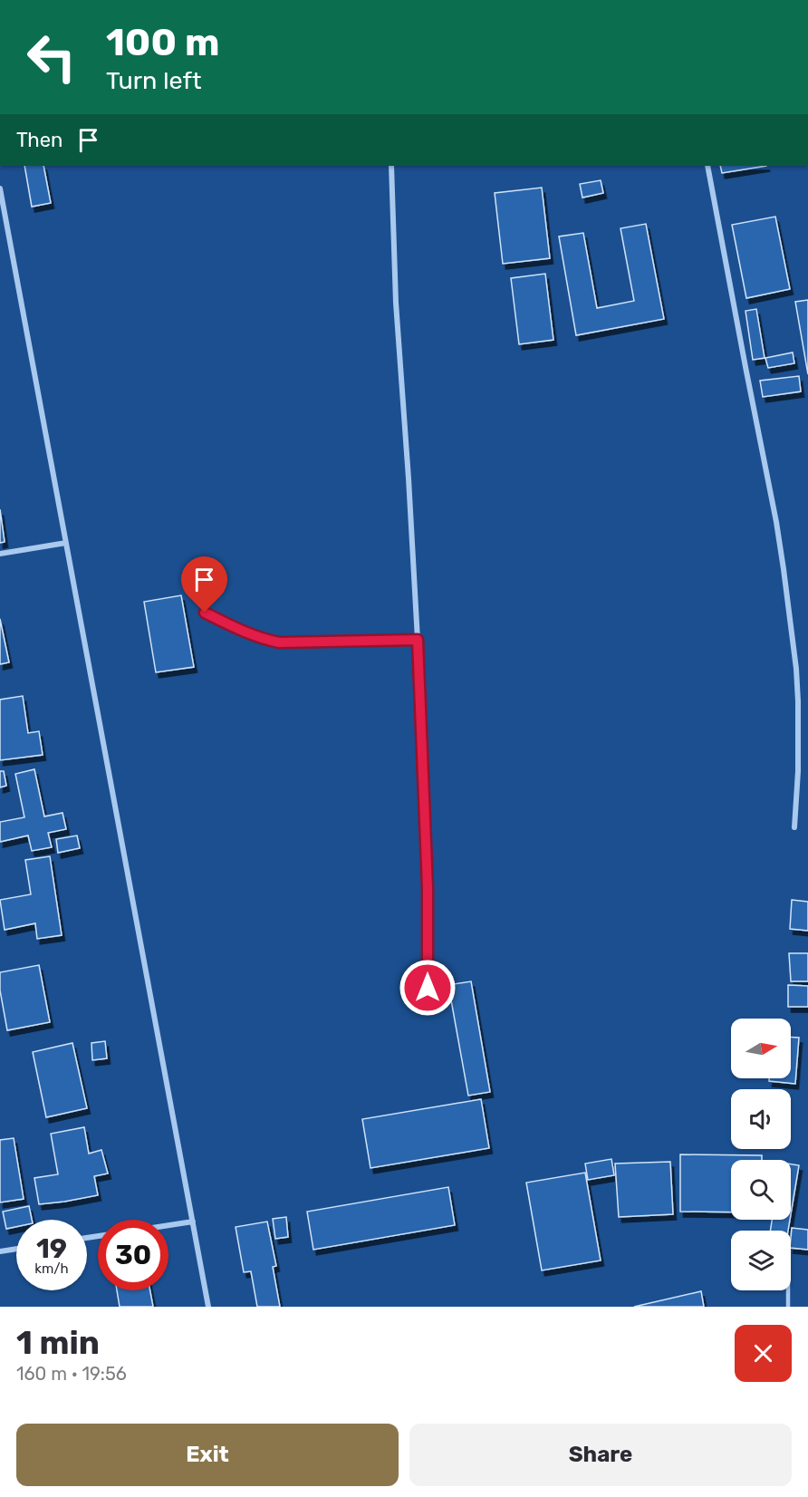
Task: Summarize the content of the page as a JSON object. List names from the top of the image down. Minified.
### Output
{"north":"right","page":{"turn":["100 m","Turn left"],"then":"Then","speed":"19 km/h","limit":"30","heading":["1 min","160 m · 19:56"],"buttons":["Exit","Share"]}}
